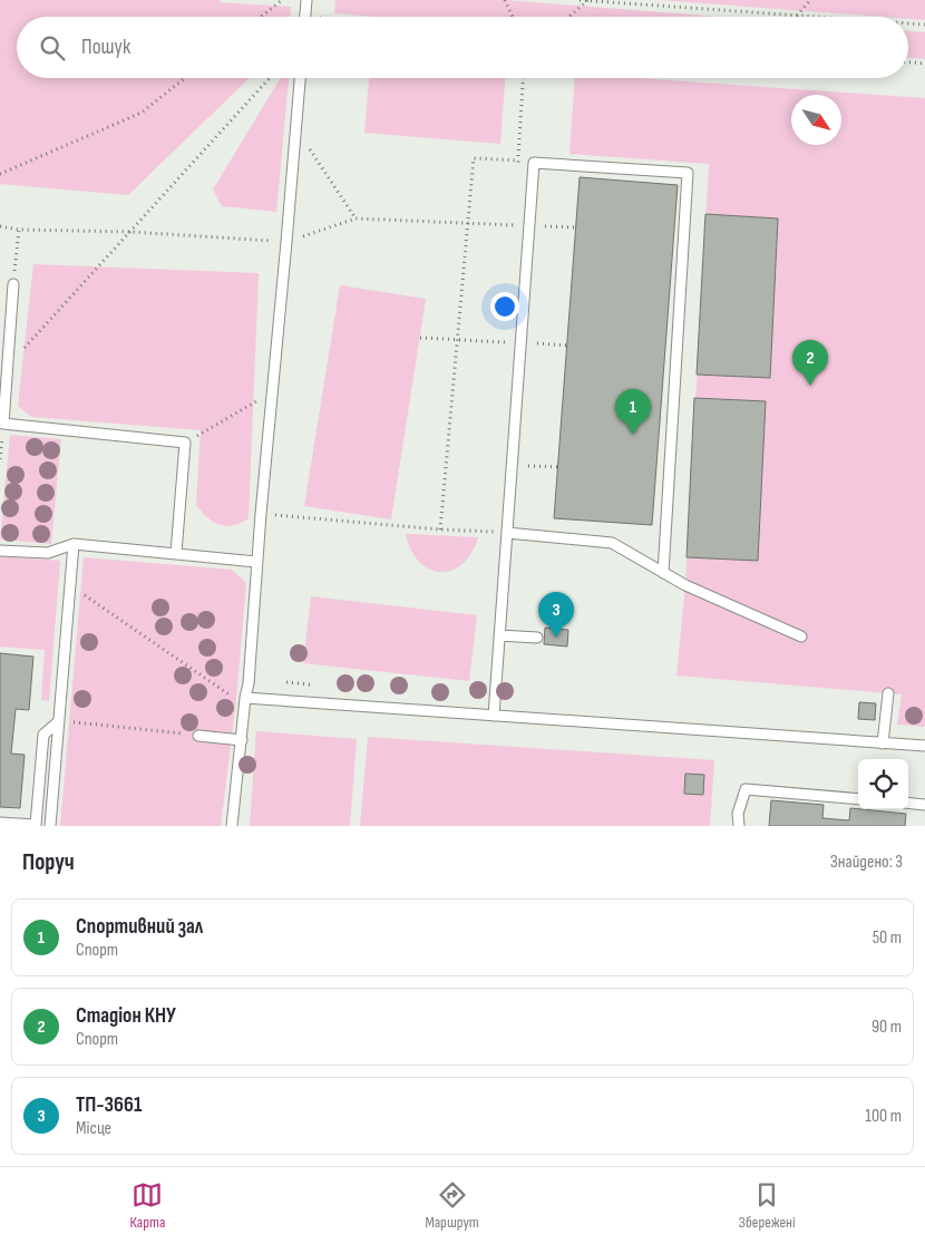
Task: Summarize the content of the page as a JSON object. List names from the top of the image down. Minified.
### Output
{"north":"bottom right","page":{"search":"Пошук","pins":["2","1","3"],"heading":["Поруч","Знайдено: 3"],"list":[{"mark":"1","name":"Спортивний зал","note":"Спорт","value":"50 m"},{"mark":"2","name":"Стадіон КНУ","note":"Спорт","value":"90 m"},{"mark":"3","name":"ТП-3661","note":"Місце","value":"100 m"}],"nav":["Карта","Маршрут","Збережені"]}}
